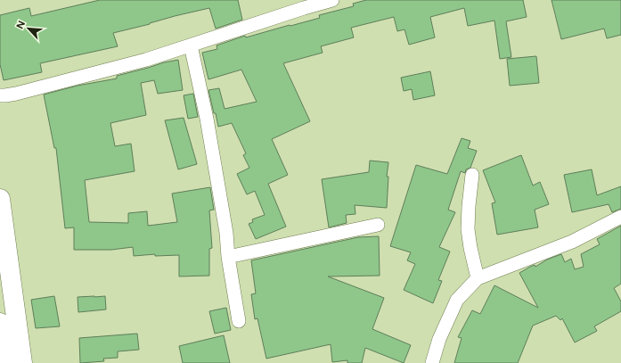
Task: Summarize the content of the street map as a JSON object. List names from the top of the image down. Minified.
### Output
{"north":"top left"}
